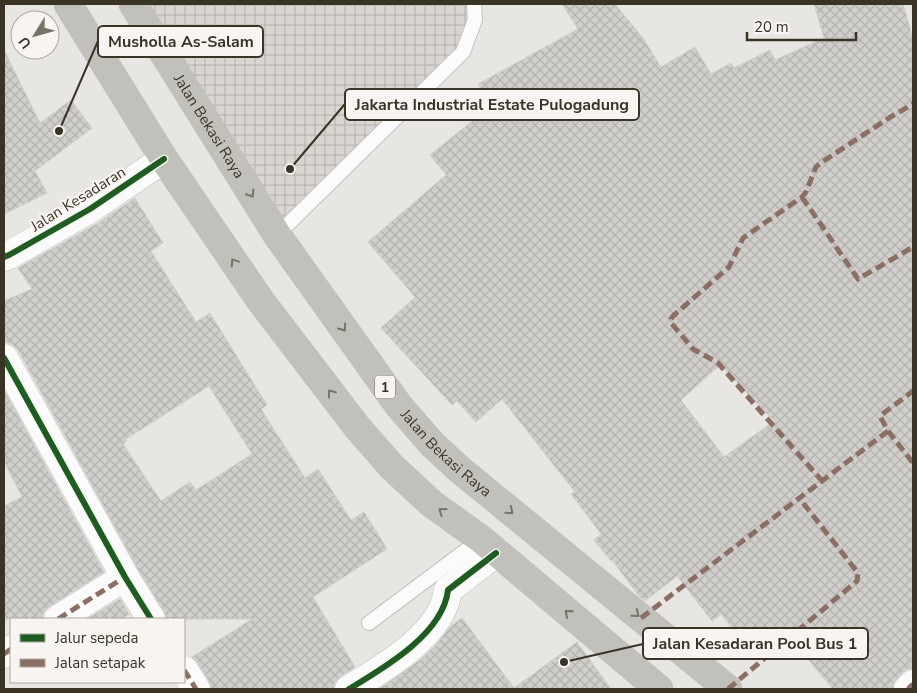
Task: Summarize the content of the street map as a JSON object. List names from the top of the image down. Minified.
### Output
{"streets":{"highway":["Jalan Bekasi Raya","1"],"street":["Jalan Kesadaran"]},"places":["Musholla As-Salam","Jakarta Industrial Estate Pulogadung","Jalan Kesadaran Pool Bus 1"],"legend":["Jalur sepeda","Jalan setapak"],"scale_bar":"20 m","north":"bottom left"}
